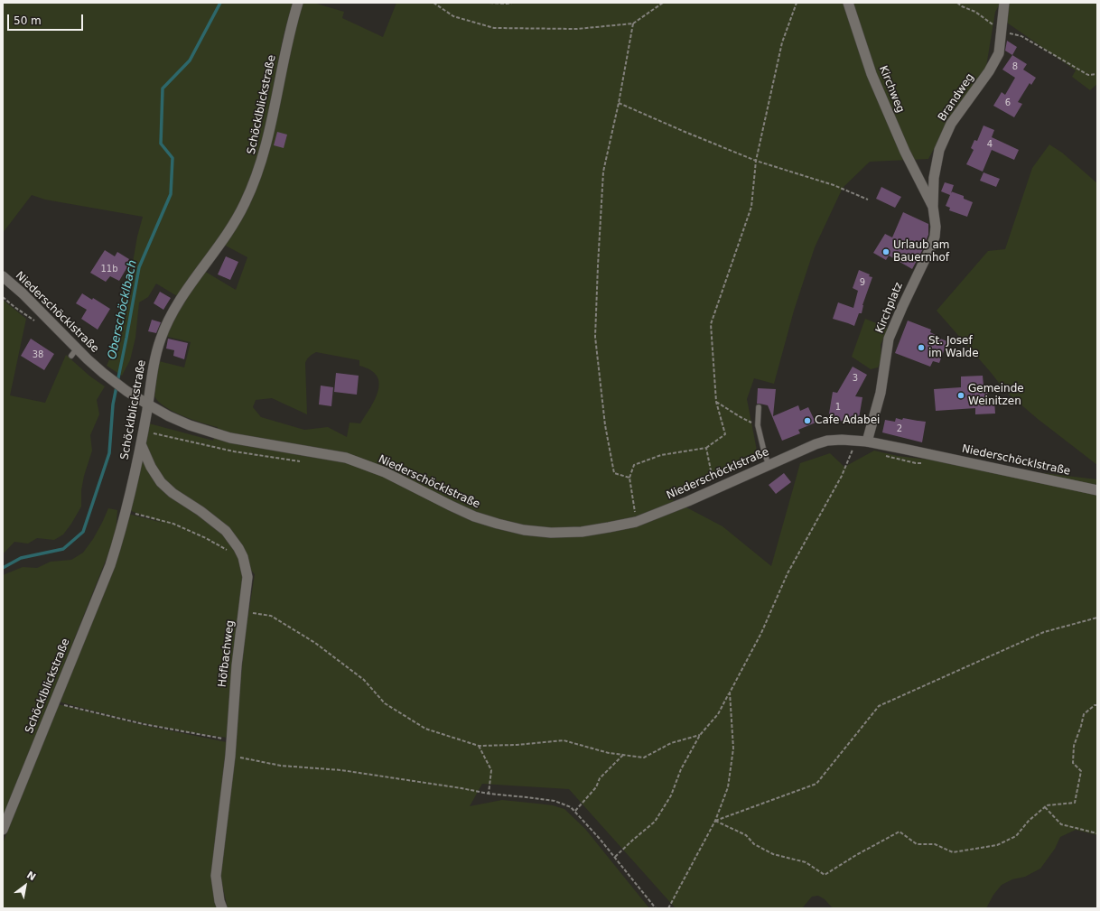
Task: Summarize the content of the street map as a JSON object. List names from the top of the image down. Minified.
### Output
{"streets":{"street":["Kirchweg","Brandweg","Schöcklblickstraße","Kirchplatz","Niederschöcklstraße","Höfbachweg"]},"crossings":[["Kirchweg","Brandweg"],["Kirchweg","Kirchplatz"],["Brandweg","Kirchplatz"],["Schöcklblickstraße","Niederschöcklstraße"],["Schöcklblickstraße","Höfbachweg"],["Kirchplatz","Niederschöcklstraße"]],"water":["Oberschöcklbach"],"places":["Urlaub am Bauernhof","St. Josef im Walde","Gemeinde Weinitzen","Cafe Adabei"],"house_numbers":["8","6","4","11b","9","38","3","1","2"],"scale_bar":"50 m","north":"top right"}
